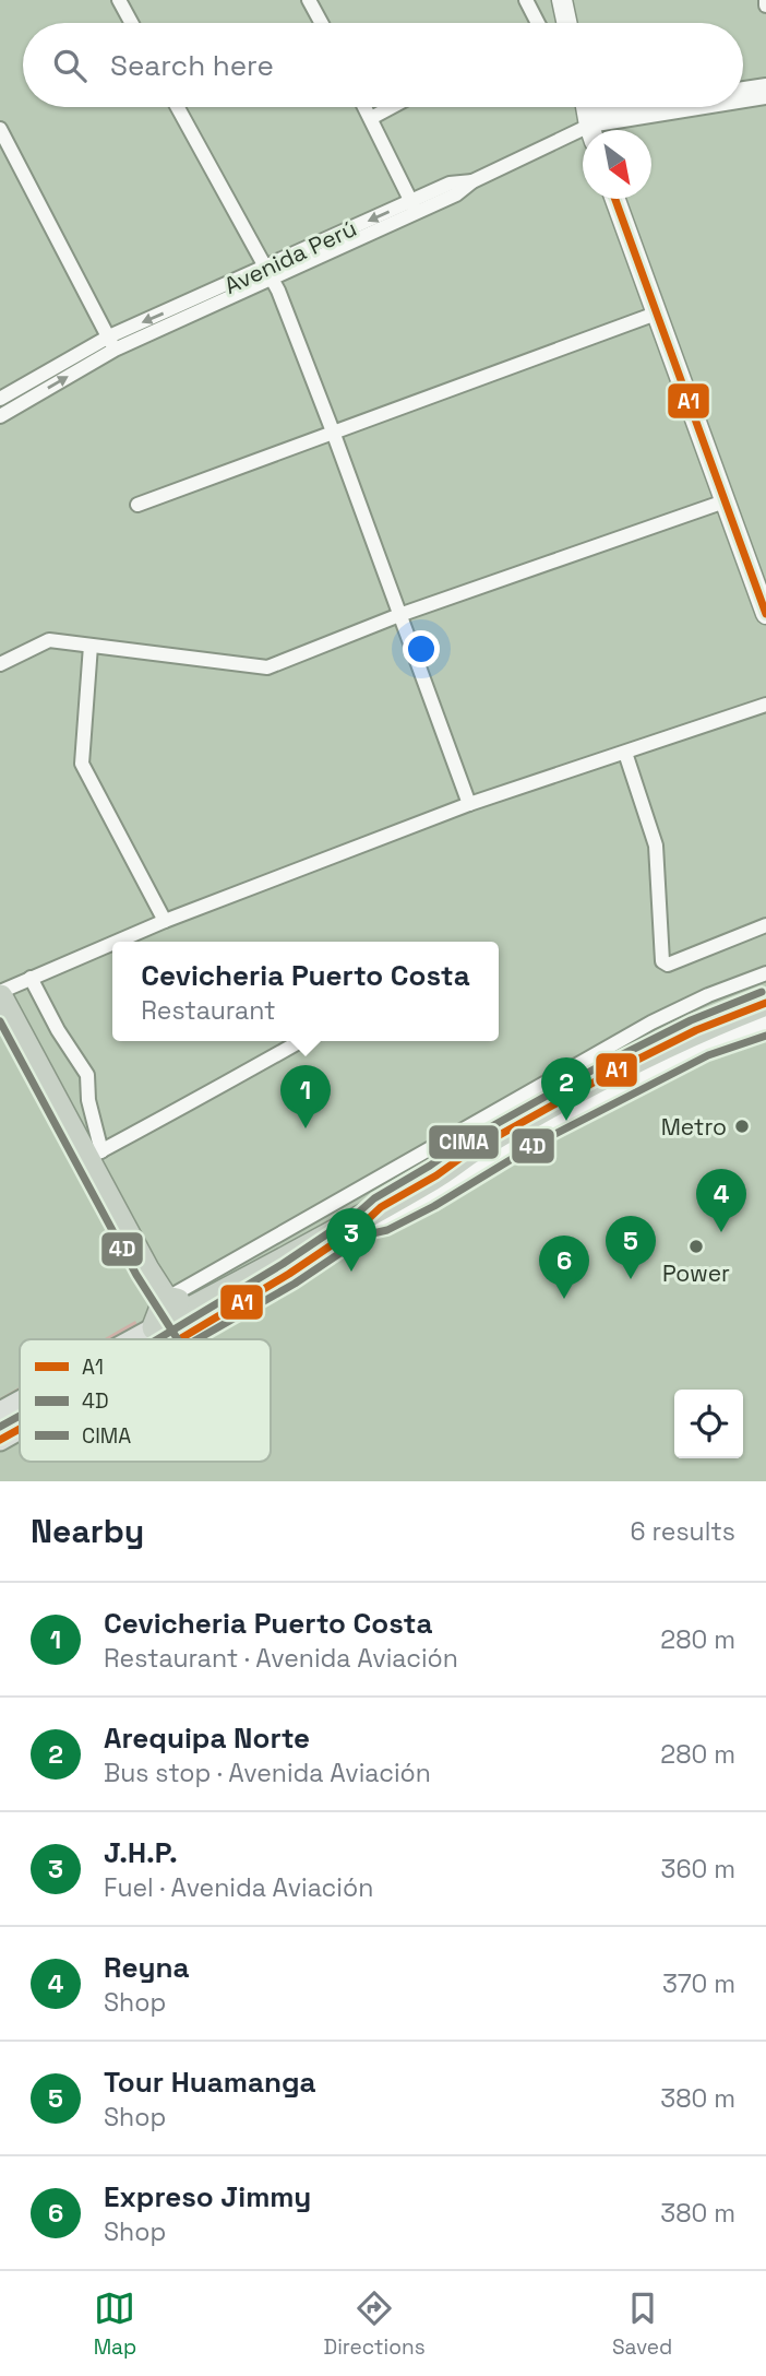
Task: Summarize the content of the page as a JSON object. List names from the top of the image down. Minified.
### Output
{"streets":{"street":["Avenida Perú"]},"places":["Metro","Power"],"lines":["transit line A1","transit line CIMA","transit line 4D"],"legend":["A1","4D","CIMA"],"north":"bottom right","page":{"search":"Search here","popup":["Cevicheria Puerto Costa","Restaurant"],"pins":["2","1","4","3","5","6"],"heading":["Nearby","6 results"],"list":[{"mark":"1","name":"Cevicheria Puerto Costa","note":"Restaurant · Avenida Aviación","value":"280 m"},{"mark":"2","name":"Arequipa Norte","note":"Bus stop · Avenida Aviación","value":"280 m"},{"mark":"3","name":"J.H.P.","note":"Fuel · Avenida Aviación","value":"360 m"},{"mark":"4","name":"Reyna","note":"Shop","value":"370 m"},{"mark":"5","name":"Tour Huamanga","note":"Shop","value":"380 m"},{"mark":"6","name":"Expreso Jimmy","note":"Shop","value":"380 m"}],"nav":["Map","Directions","Saved"]}}
